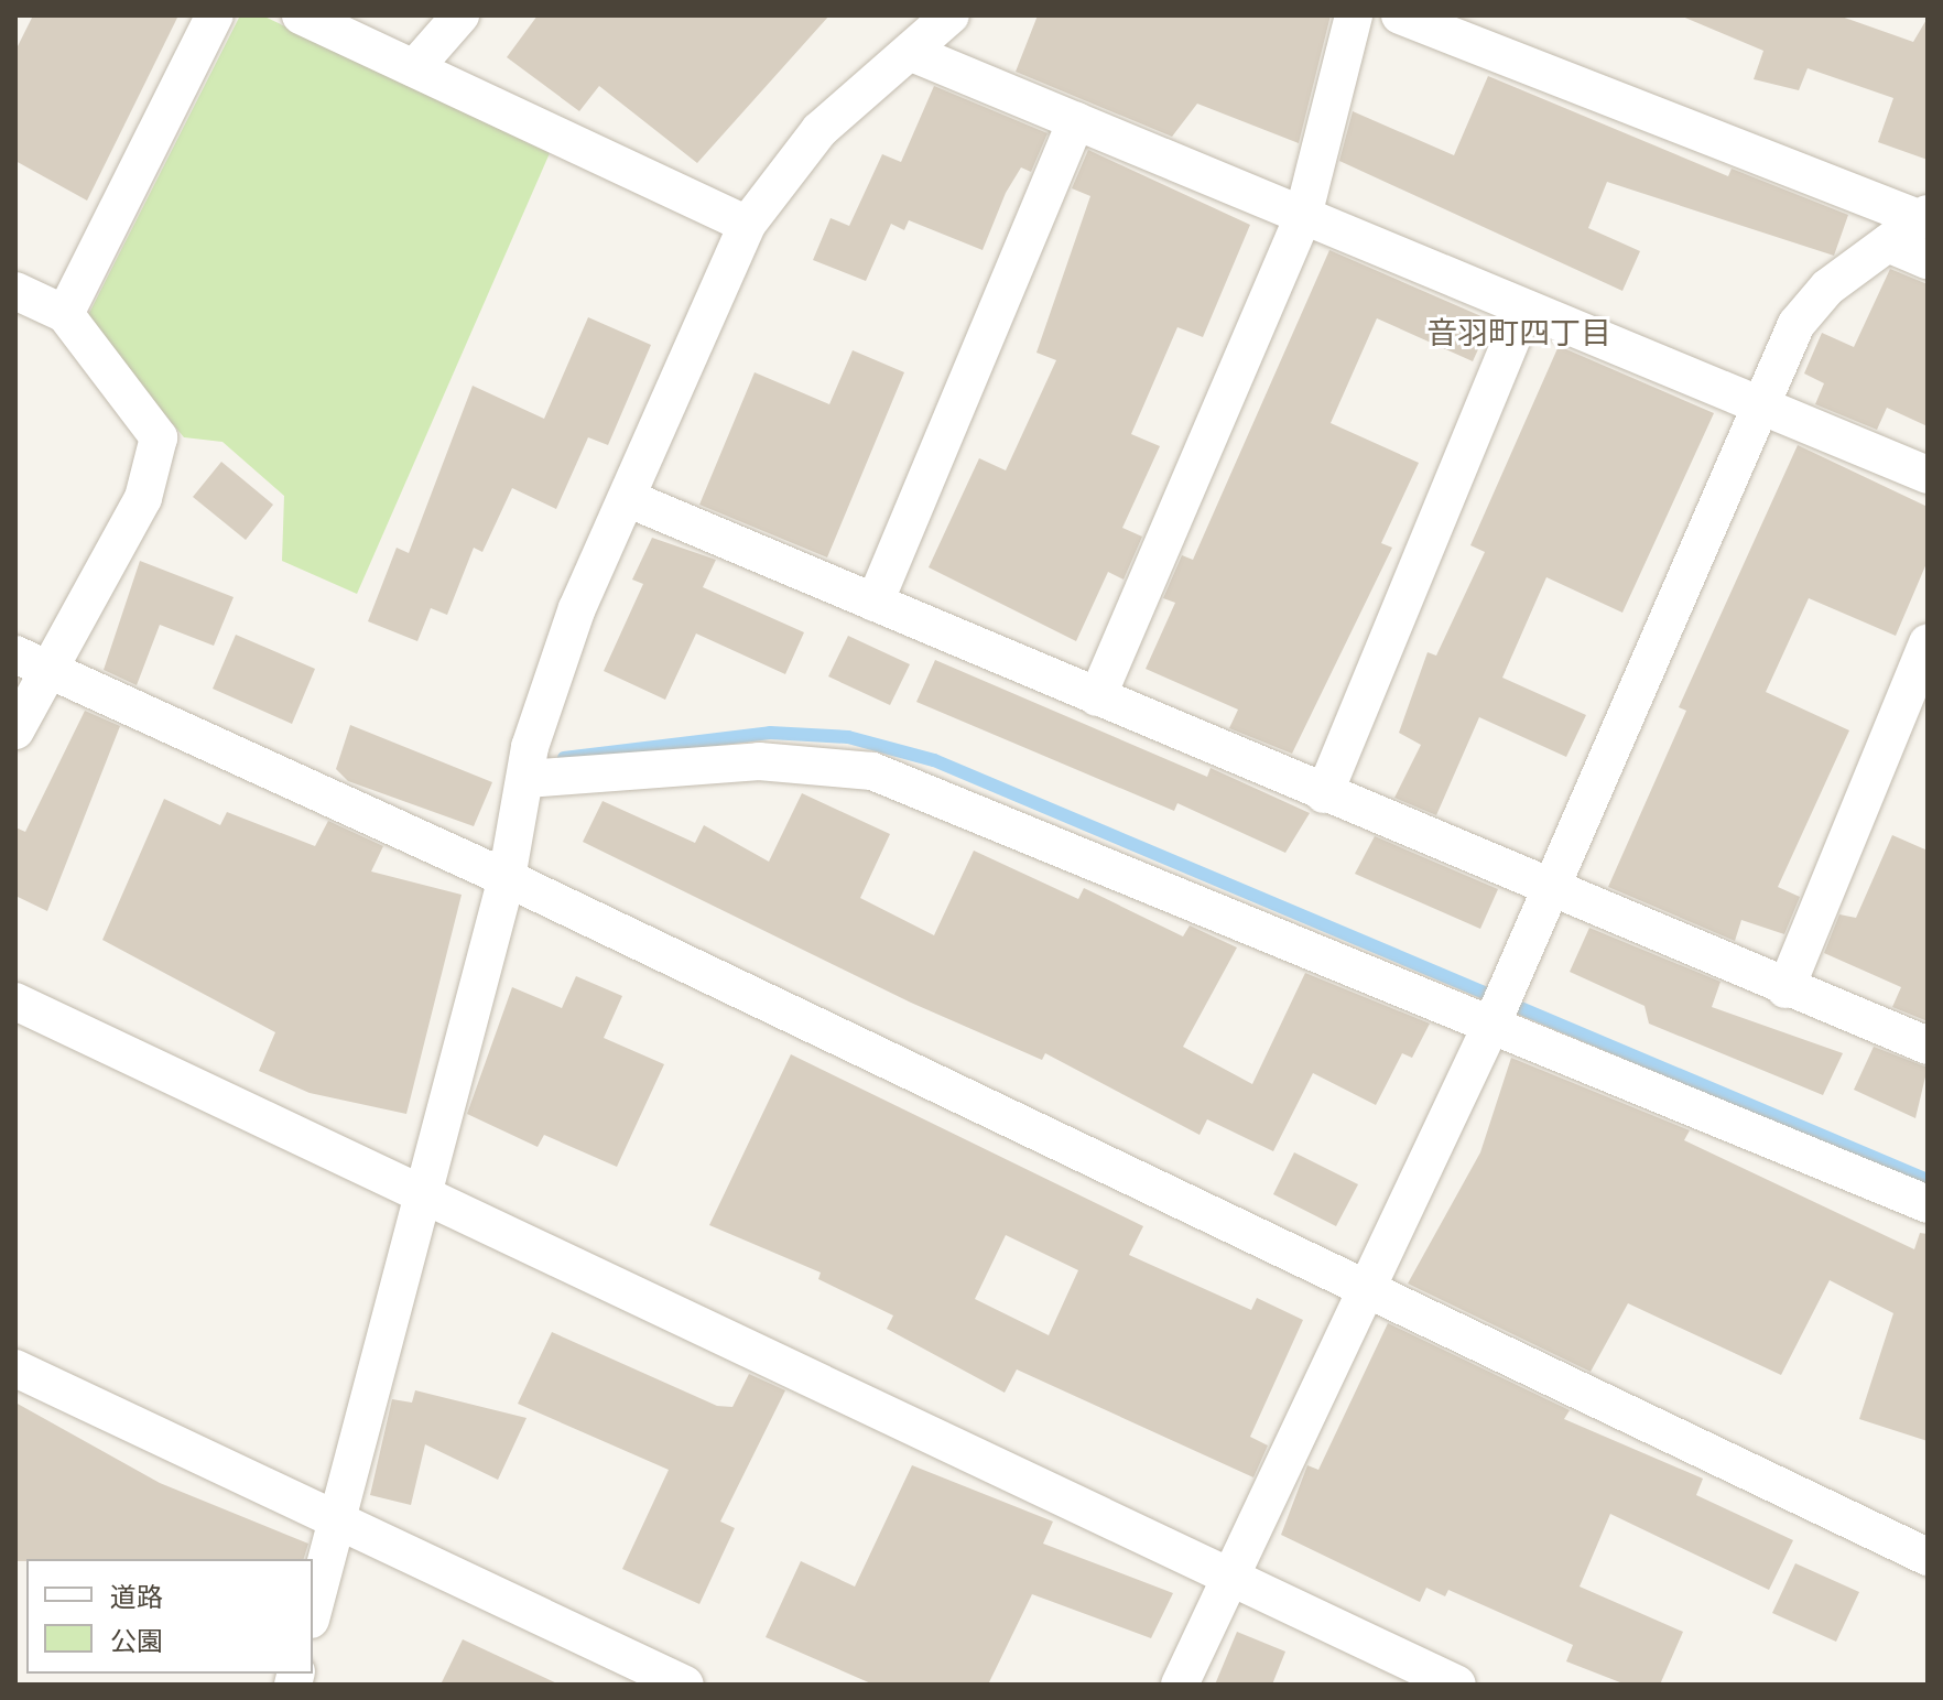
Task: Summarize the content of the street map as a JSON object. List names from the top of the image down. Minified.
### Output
{"districts":["音羽町四丁目"],"legend":["道路","公園"]}
